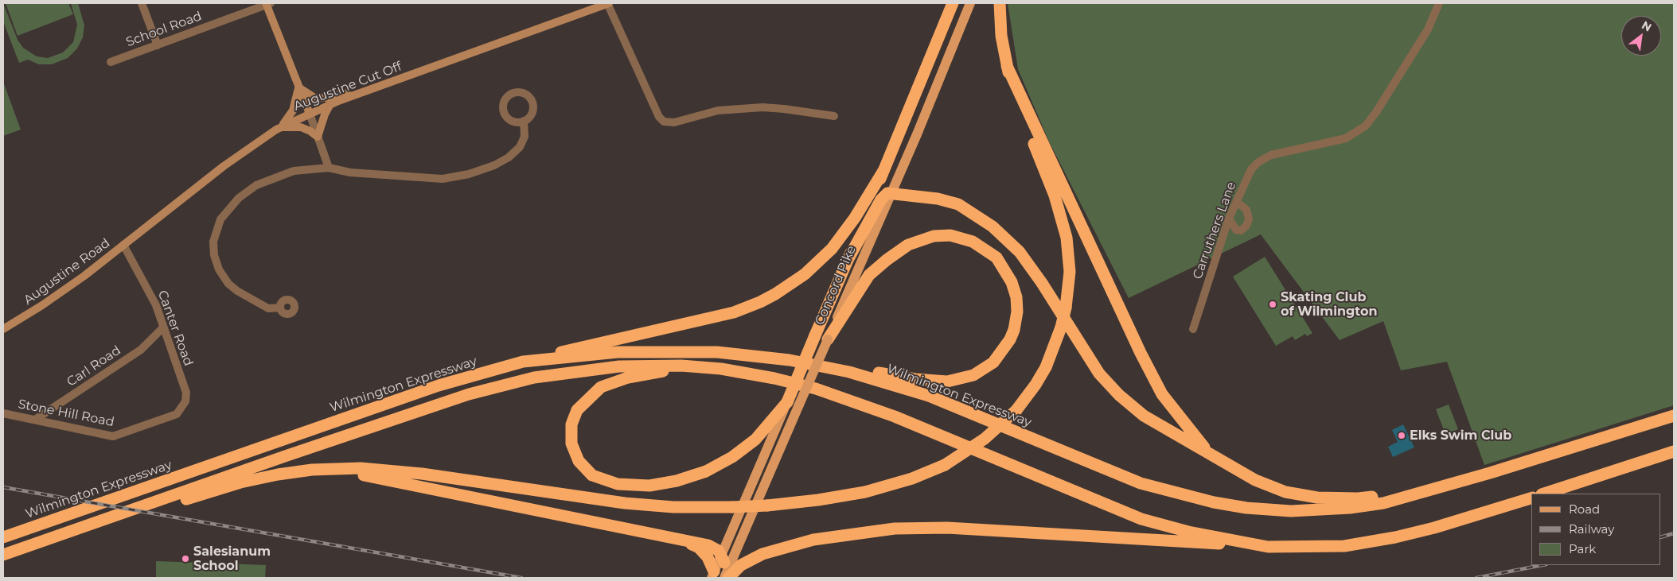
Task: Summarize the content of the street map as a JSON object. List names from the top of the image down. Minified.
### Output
{"streets":{"highway":["Concord Pike","Wilmington Expressway"],"street":["School Road","Augustine Cut Off","Carruthers Lane","Augustine Road","Canter Road","Carl Road","Stone Hill Road"]},"crossings":[["Augustine Cut Off","Augustine Road"],["Augustine Cut Off","Canter Road"],["Augustine Road","Canter Road"],["Canter Road","Carl Road"],["Canter Road","Stone Hill Road"],["Carl Road","Stone Hill Road"]],"places":["Skating Club of Wilmington","Elks Swim Club","Salesianum School"],"legend":["Road","Railway","Park"],"north":"top right"}
